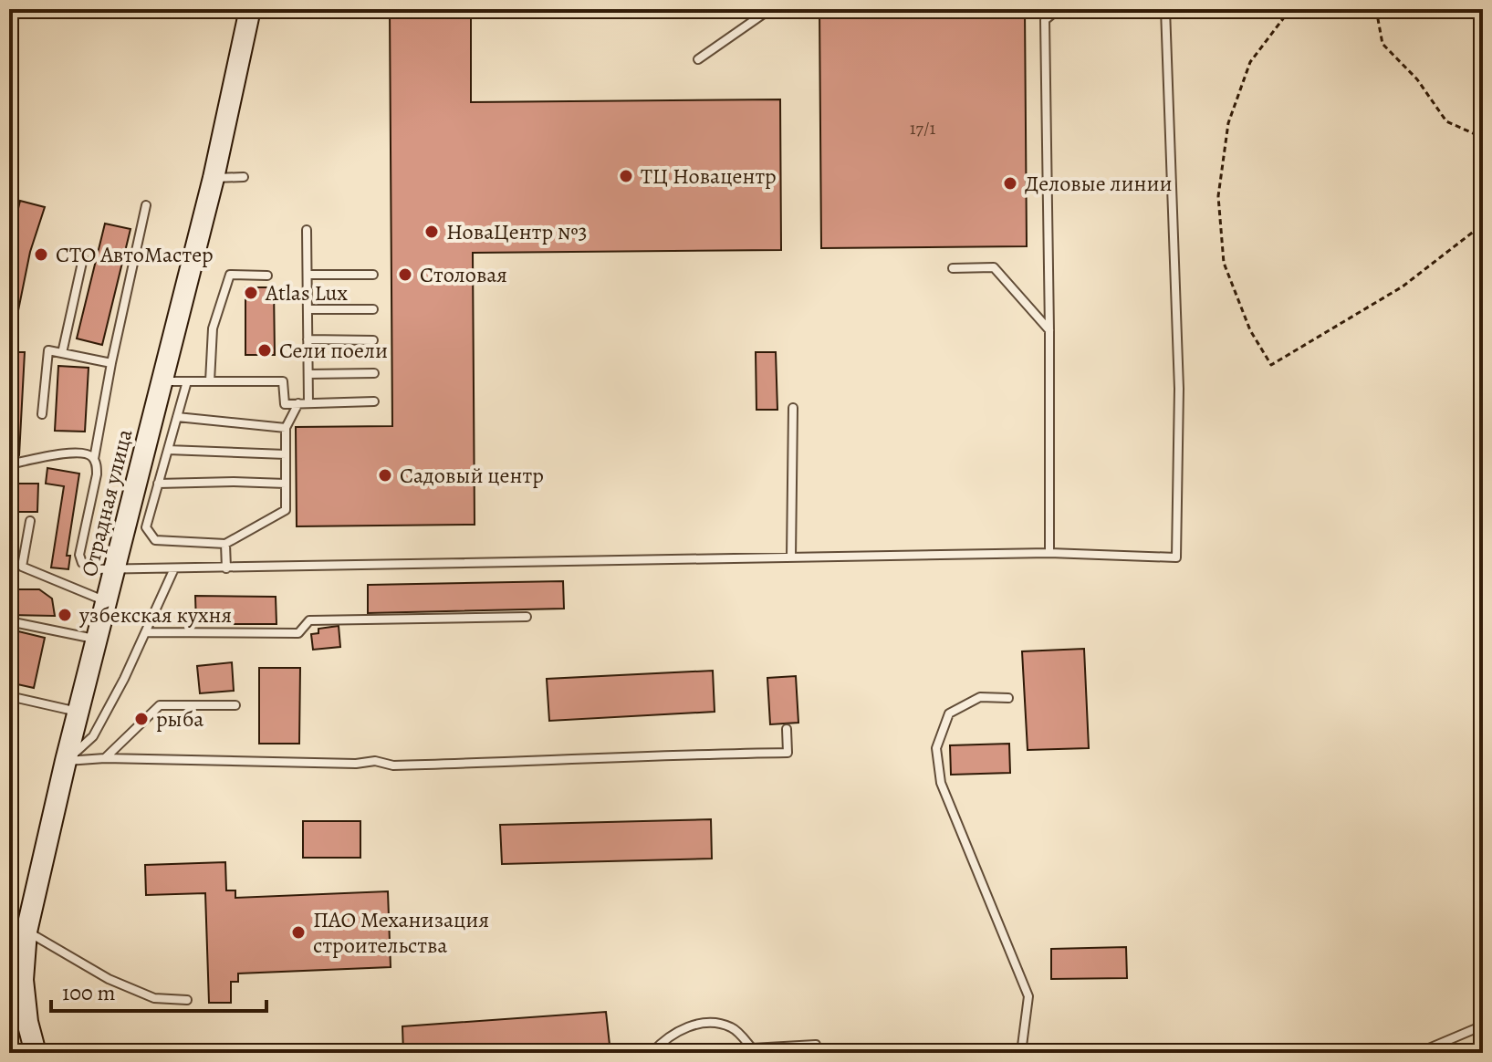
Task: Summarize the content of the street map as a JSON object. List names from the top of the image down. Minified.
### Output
{"streets":{"main road":["Отрадная улица"]},"places":["ТЦ Новацентр","Деловые линии","НоваЦентр №3","СТО АвтоМастер","Столовая","Atlas Lux","Сели поели","Садовый центр","узбекская кухня","рыба","ПАО Механизация строительства"],"house_numbers":["17/1"],"scale_bar":"100 m"}
